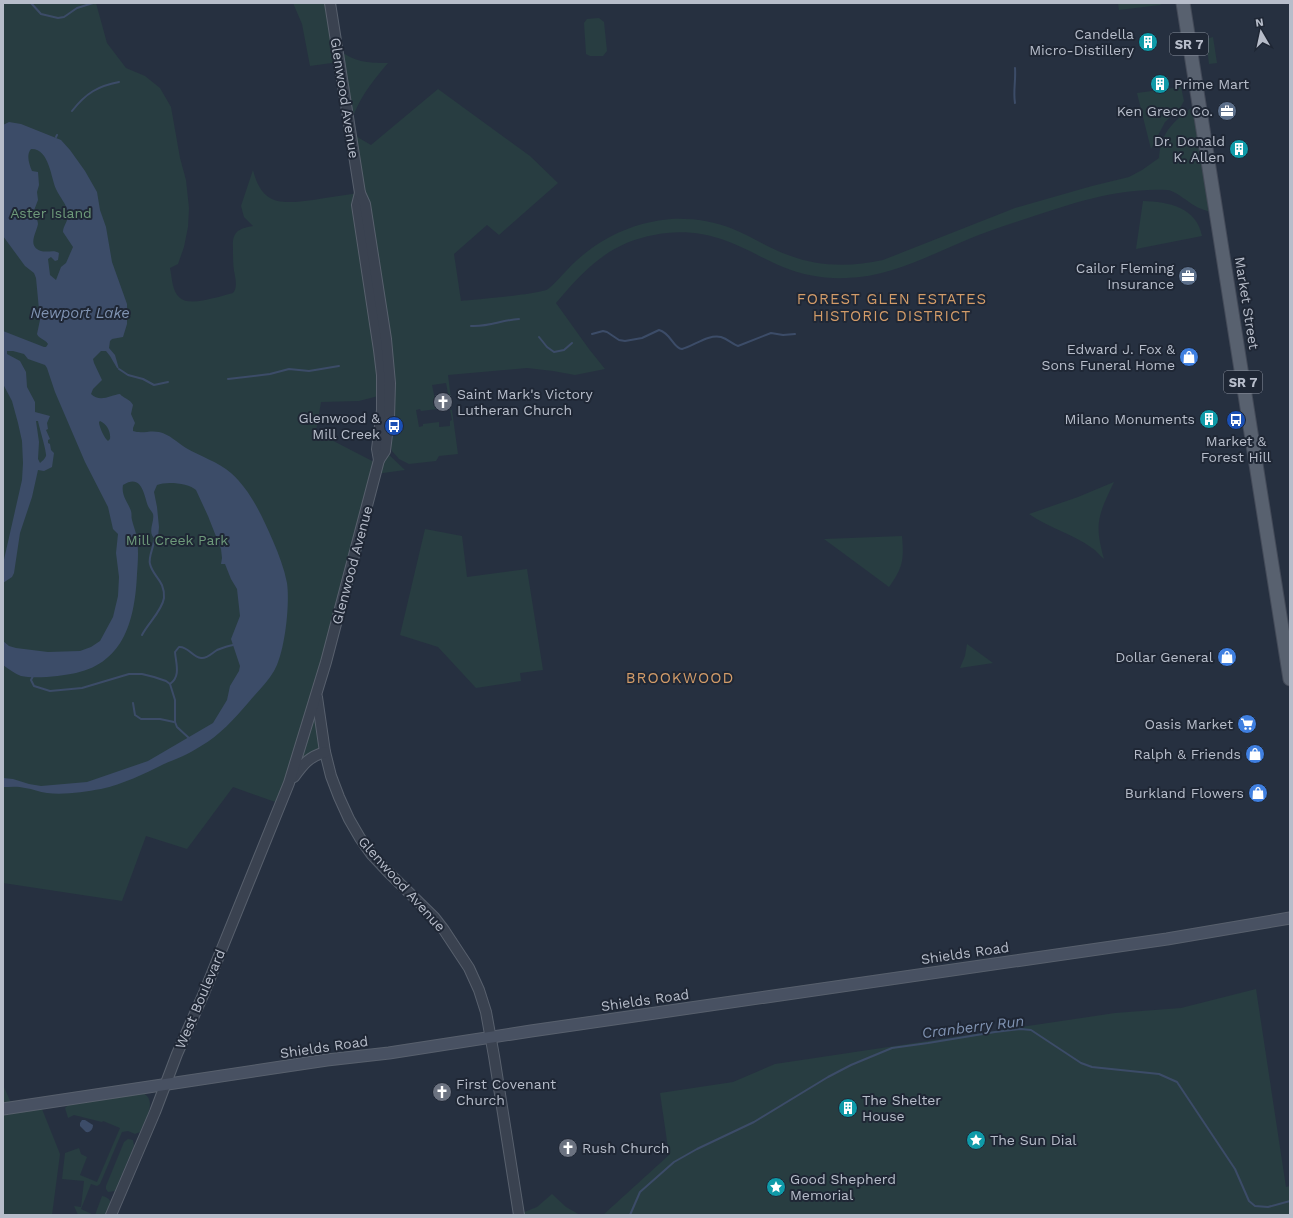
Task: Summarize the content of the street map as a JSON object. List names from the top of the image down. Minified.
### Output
{"streets":{"main road":["SR 7","Market Street","Shields Road"],"street":["Glenwood Avenue","West Boulevard"]},"crossings":[["Glenwood Avenue","Shields Road"],["Glenwood Avenue","West Boulevard"],["Shields Road","West Boulevard"]],"districts":["FOREST GLEN ESTATES HISTORIC DISTRICT","BROOKWOOD"],"water":["Newport Lake","Cranberry Run"],"parks":["Aster Island","Mill Creek Park"],"places":{"building":["Candella Micro-Distillery","Prime Mart","Dr. Donald K. Allen","Milano Monuments","The Shelter House"],"office":["Ken Greco Co.","Cailor Fleming Insurance"],"shop":["Edward J. Fox & Sons Funeral Home","Dollar General","Ralph & Friends","Burkland Flowers"],"church":["Saint Mark's Victory Lutheran Church","First Covenant Church","Rush Church"],"bus stop":["Market & Forest Hill","Glenwood & Mill Creek"],"supermarket":["Oasis Market"],"place":["The Sun Dial","Good Shepherd Memorial"]},"north":"top"}
